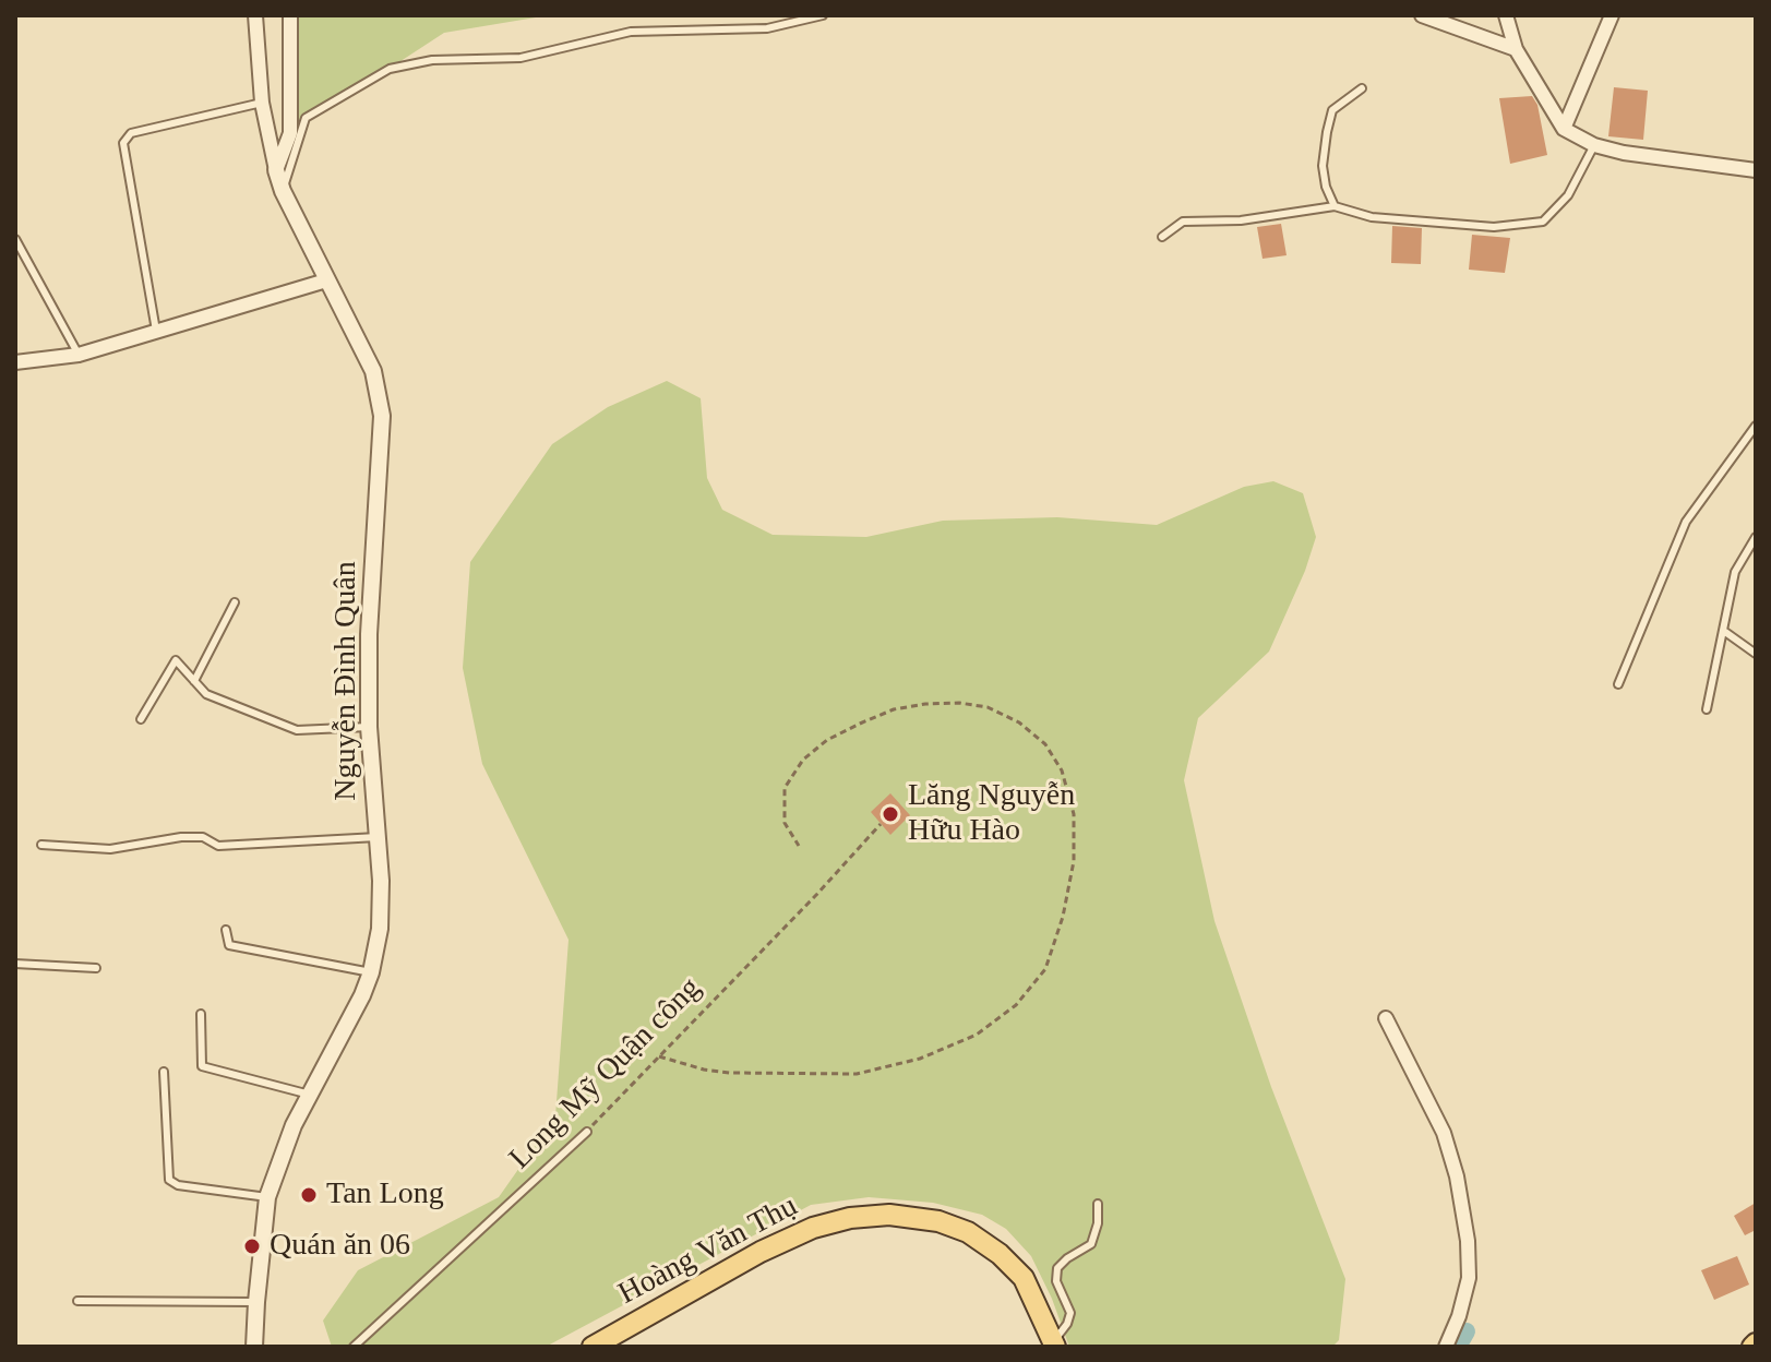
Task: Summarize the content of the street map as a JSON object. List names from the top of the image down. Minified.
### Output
{"streets":{"main road":["Hoàng Văn Thụ"],"street":["Nguyễn Đình Quân"],"lane":["Long Mỹ Quận công"]},"places":["Lăng Nguyễn Hữu Hào","Tan Long","Quán ăn 06"]}
